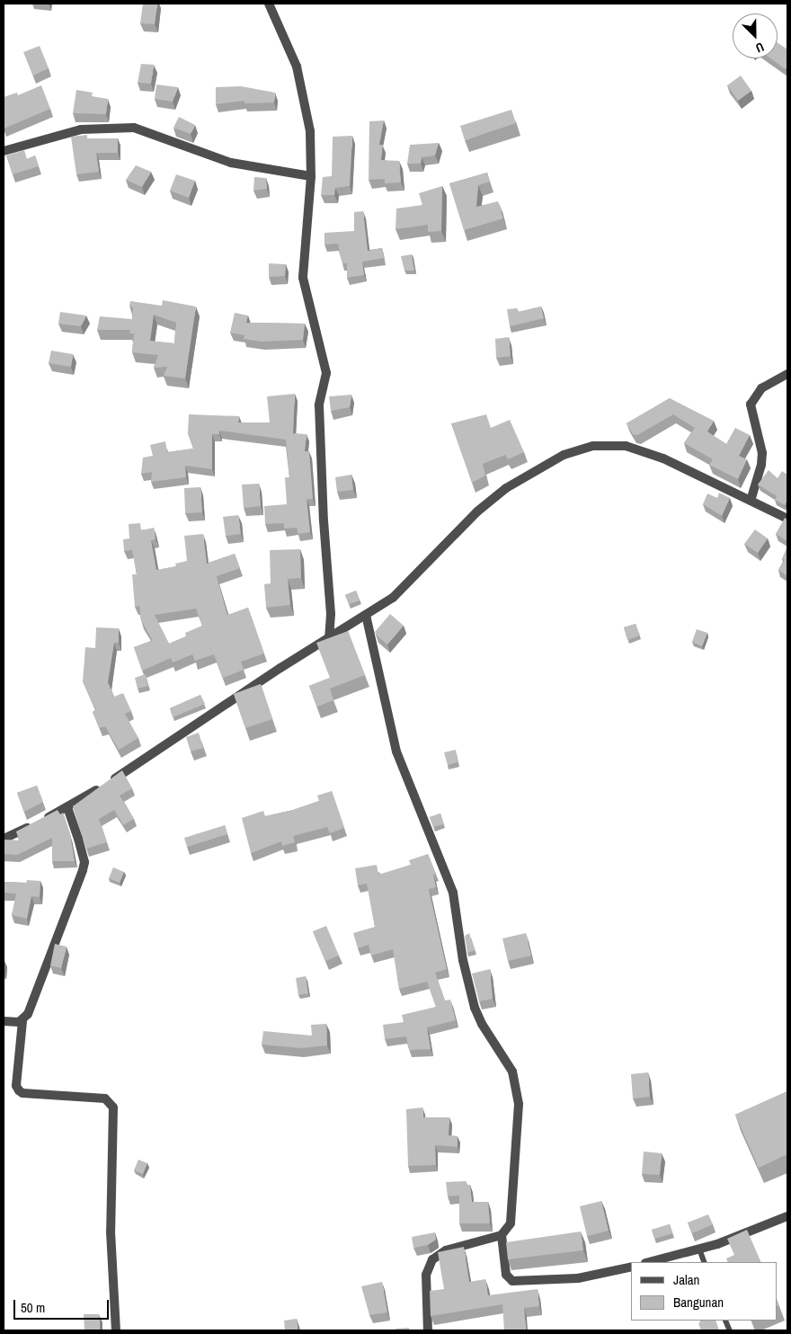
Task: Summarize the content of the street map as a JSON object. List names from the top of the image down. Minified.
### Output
{"legend":["Jalan","Bangunan"],"scale_bar":"50 m","north":"bottom right"}
